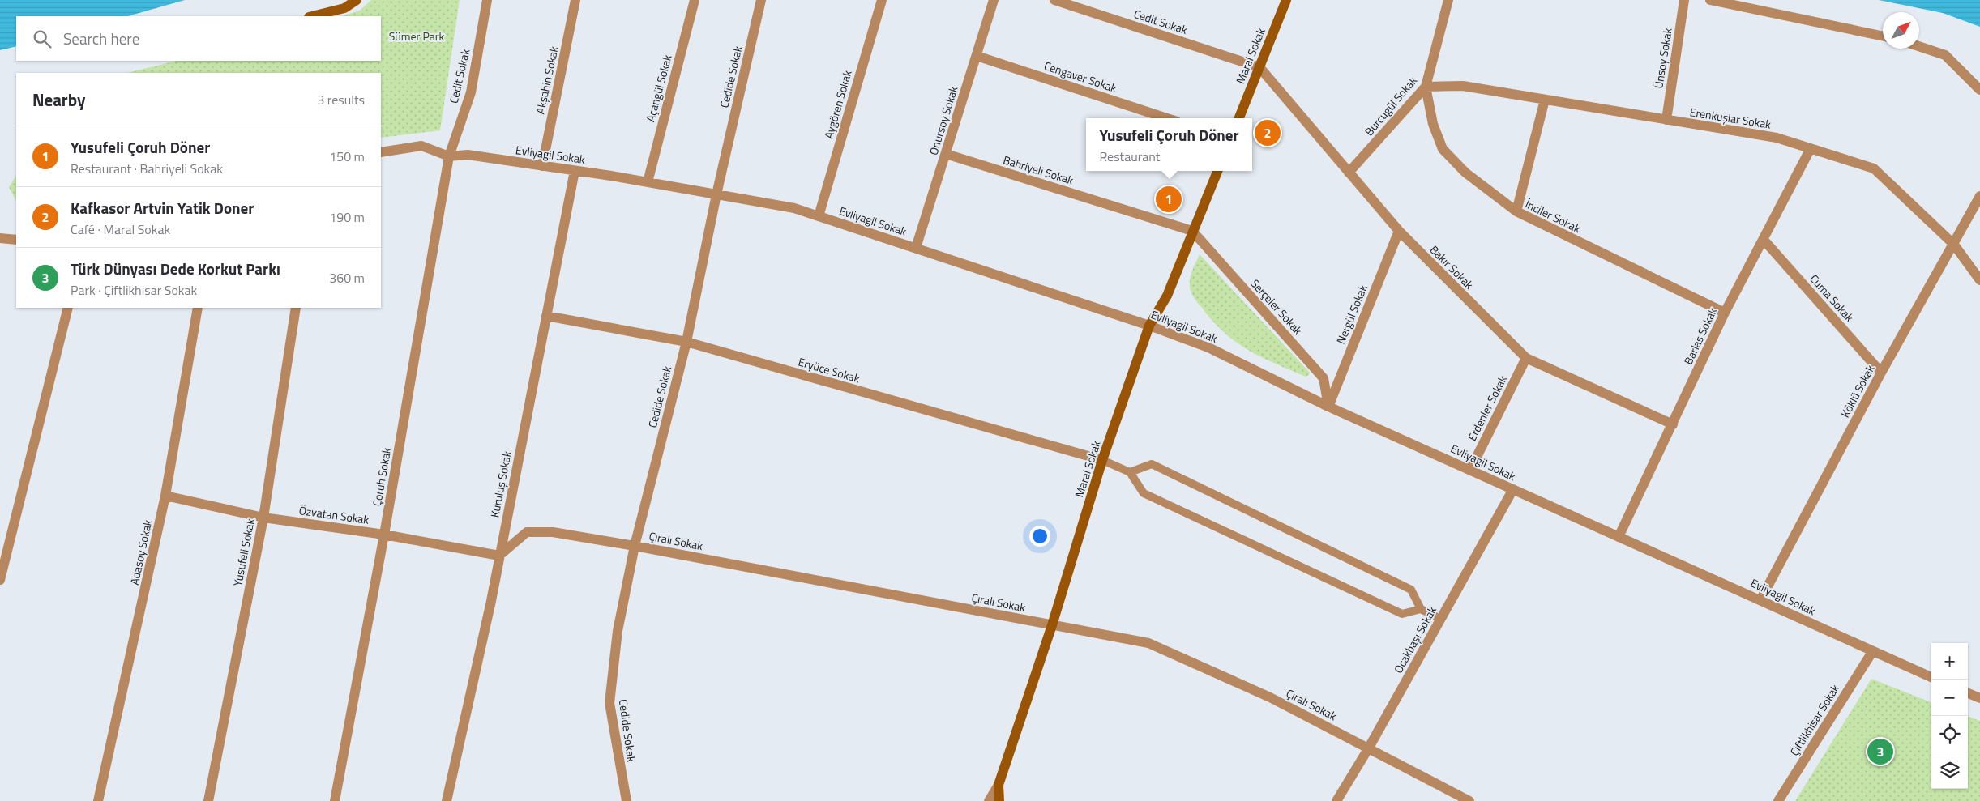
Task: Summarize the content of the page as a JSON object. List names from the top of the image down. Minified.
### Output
{"streets":{"street":["Cedit Sokak","Maral Sokak","Ünsoy Sokak","Cedide Sokak","Cengaver Sokak","Akşahin Sokak","Açangül Sokak","Aygören Sokak","Burcugül Sokak","Erenkuşlar Sokak","Onursoy Sokak","Evliyagil Sokak","Bahriyeli Sokak","İnciler Sokak","Bakır Sokak","Cuma Sokak","Serçeler Sokak","Nergül Sokak","Barlas Sokak","Eryüce Sokak","Köklü Sokak","Erdenler Sokak","Çoruh Sokak","Kuruluş Sokak","Özvatan Sokak","Çıralı Sokak","Adasoy Sokak","Yusufeli Sokak","Ocakbaşı Sokak","Çiftlikhisar Sokak"]},"crossings":[["Cedit Sokak","Maral Sokak"],["Cedit Sokak","Evliyagil Sokak"],["Cedit Sokak","Bakır Sokak"],["Cedit Sokak","Çoruh Sokak"],["Maral Sokak","Evliyagil Sokak"],["Maral Sokak","Bahriyeli Sokak"],["Maral Sokak","Bakır Sokak"],["Maral Sokak","Serçeler Sokak"],["Maral Sokak","Eryüce Sokak"],["Maral Sokak","Çıralı Sokak"],["Ünsoy Sokak","Erenkuşlar Sokak"],["Cedide Sokak","Evliyagil Sokak"],["Cedide Sokak","Eryüce Sokak"],["Cedide Sokak","Çıralı Sokak"],["Cengaver Sokak","Onursoy Sokak"],["Akşahin Sokak","Evliyagil Sokak"],["Açangül Sokak","Evliyagil Sokak"],["Aygören Sokak","Evliyagil Sokak"],["Burcugül Sokak","Erenkuşlar Sokak"],["Burcugül Sokak","İnciler Sokak"],["Burcugül Sokak","Bakır Sokak"],["Erenkuşlar Sokak","İnciler Sokak"],["Erenkuşlar Sokak","Barlas Sokak"],["Erenkuşlar Sokak","Köklü Sokak"],["Onursoy Sokak","Evliyagil Sokak"],["Onursoy Sokak","Bahriyeli Sokak"],["Evliyagil Sokak","Serçeler Sokak"],["Evliyagil Sokak","Nergül Sokak"],["Evliyagil Sokak","Barlas Sokak"],["Evliyagil Sokak","Köklü Sokak"],["Evliyagil Sokak","Erdenler Sokak"],["Evliyagil Sokak","Çoruh Sokak"],["Evliyagil Sokak","Kuruluş Sokak"],["Evliyagil Sokak","Ocakbaşı Sokak"],["Evliyagil Sokak","Çiftlikhisar Sokak"],["Bahriyeli Sokak","Serçeler Sokak"],["İnciler Sokak","Barlas Sokak"],["Bakır Sokak","Nergül Sokak"],["Bakır Sokak","Barlas Sokak"],["Bakır Sokak","Erdenler Sokak"],["Cuma Sokak","Barlas Sokak"],["Cuma Sokak","Köklü Sokak"],["Serçeler Sokak","Nergül Sokak"],["Eryüce Sokak","Kuruluş Sokak"],["Çoruh Sokak","Özvatan Sokak"],["Kuruluş Sokak","Özvatan Sokak"],["Kuruluş Sokak","Çıralı Sokak"],["Özvatan Sokak","Çıralı Sokak"],["Özvatan Sokak","Adasoy Sokak"],["Özvatan Sokak","Yusufeli Sokak"],["Çıralı Sokak","Ocakbaşı Sokak"]],"parks":["Sümer Park"],"north":"top right","page":{"search":"Search here","heading":["Nearby","3 results"],"popup":["Yusufeli Çoruh Döner","Restaurant"],"pins":["2","1","3"],"list":[{"mark":"1","name":"Yusufeli Çoruh Döner","note":"Restaurant · Bahriyeli Sokak","value":"150 m"},{"mark":"2","name":"Kafkasor Artvin Yatik Doner","note":"Café · Maral Sokak","value":"190 m"},{"mark":"3","name":"Türk Dünyası Dede Korkut Parkı","note":"Park · Çiftlikhisar Sokak","value":"360 m"}],"map_buttons":["+","−"]}}
